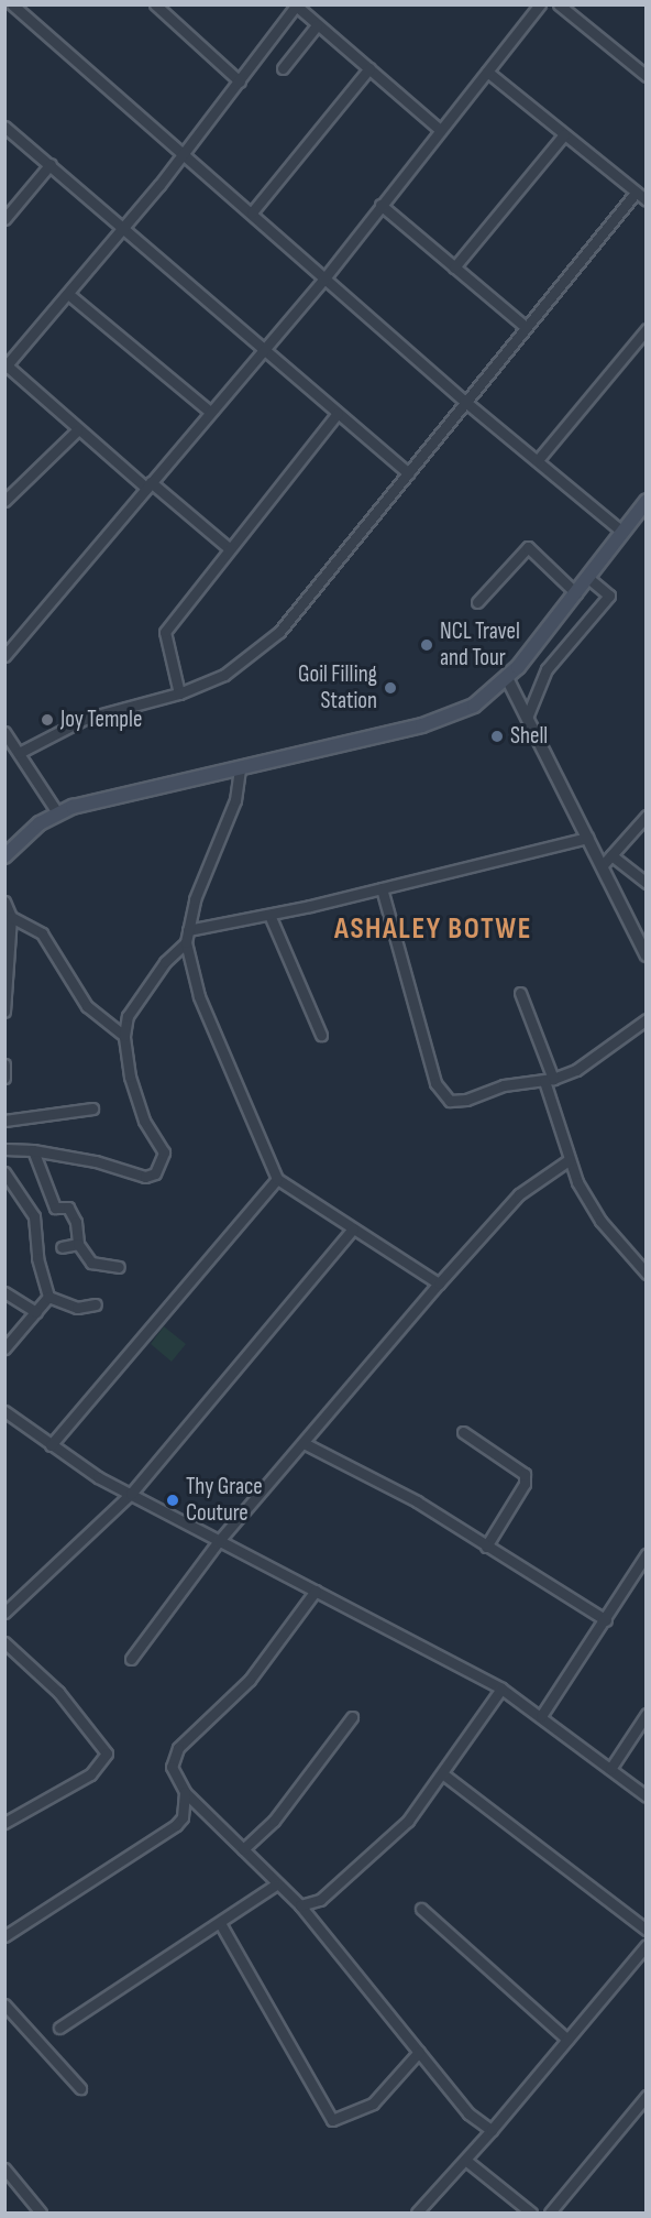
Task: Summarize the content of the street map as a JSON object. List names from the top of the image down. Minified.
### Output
{"districts":["ASHALEY BOTWE"],"places":["NCL Travel and Tour","Goil Filling Station","Joy Temple","Shell","Thy Grace Couture"]}
